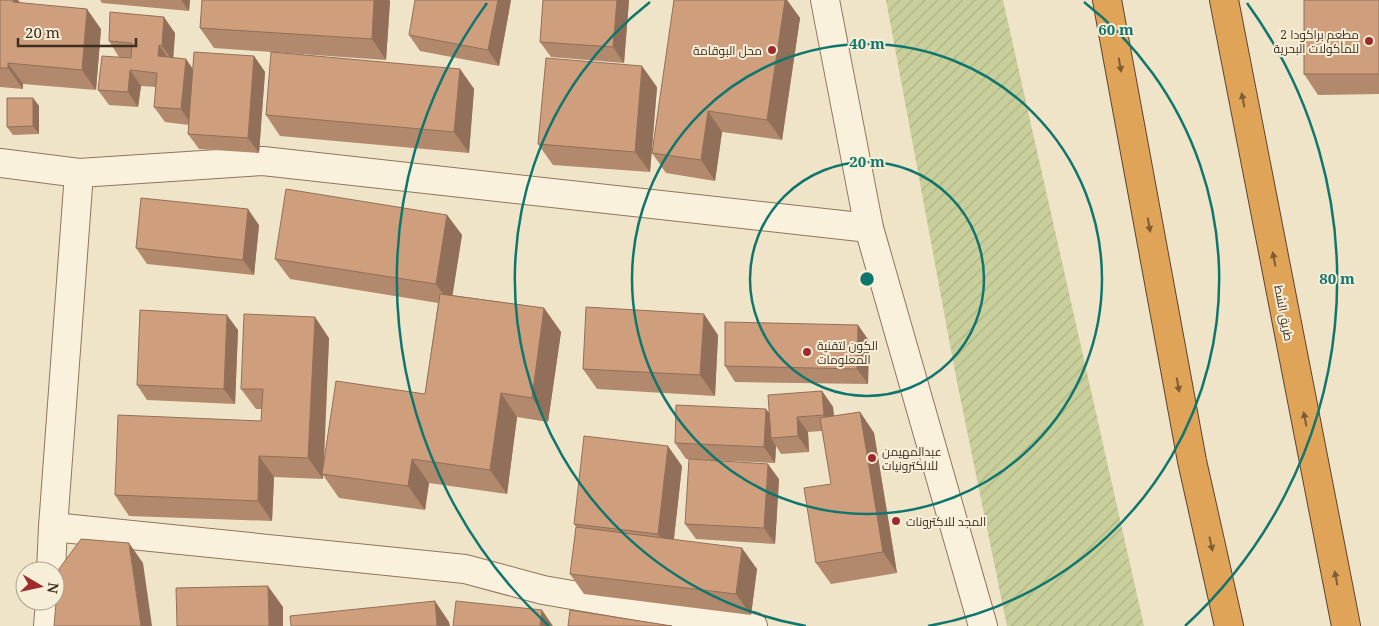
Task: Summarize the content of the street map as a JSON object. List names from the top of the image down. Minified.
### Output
{"streets":{"highway":["طريق الشط"]},"places":["مطعم براكودا 2 للمأكولات البحرية","محل البوقامة","الكون لتقنية المعلومات","عبدالمهيمن للالكترونيات","المجد للاكترونات"],"scale_bar":"20 m","north":"right","rings":["60 m","40 m","20 m","80 m"]}
